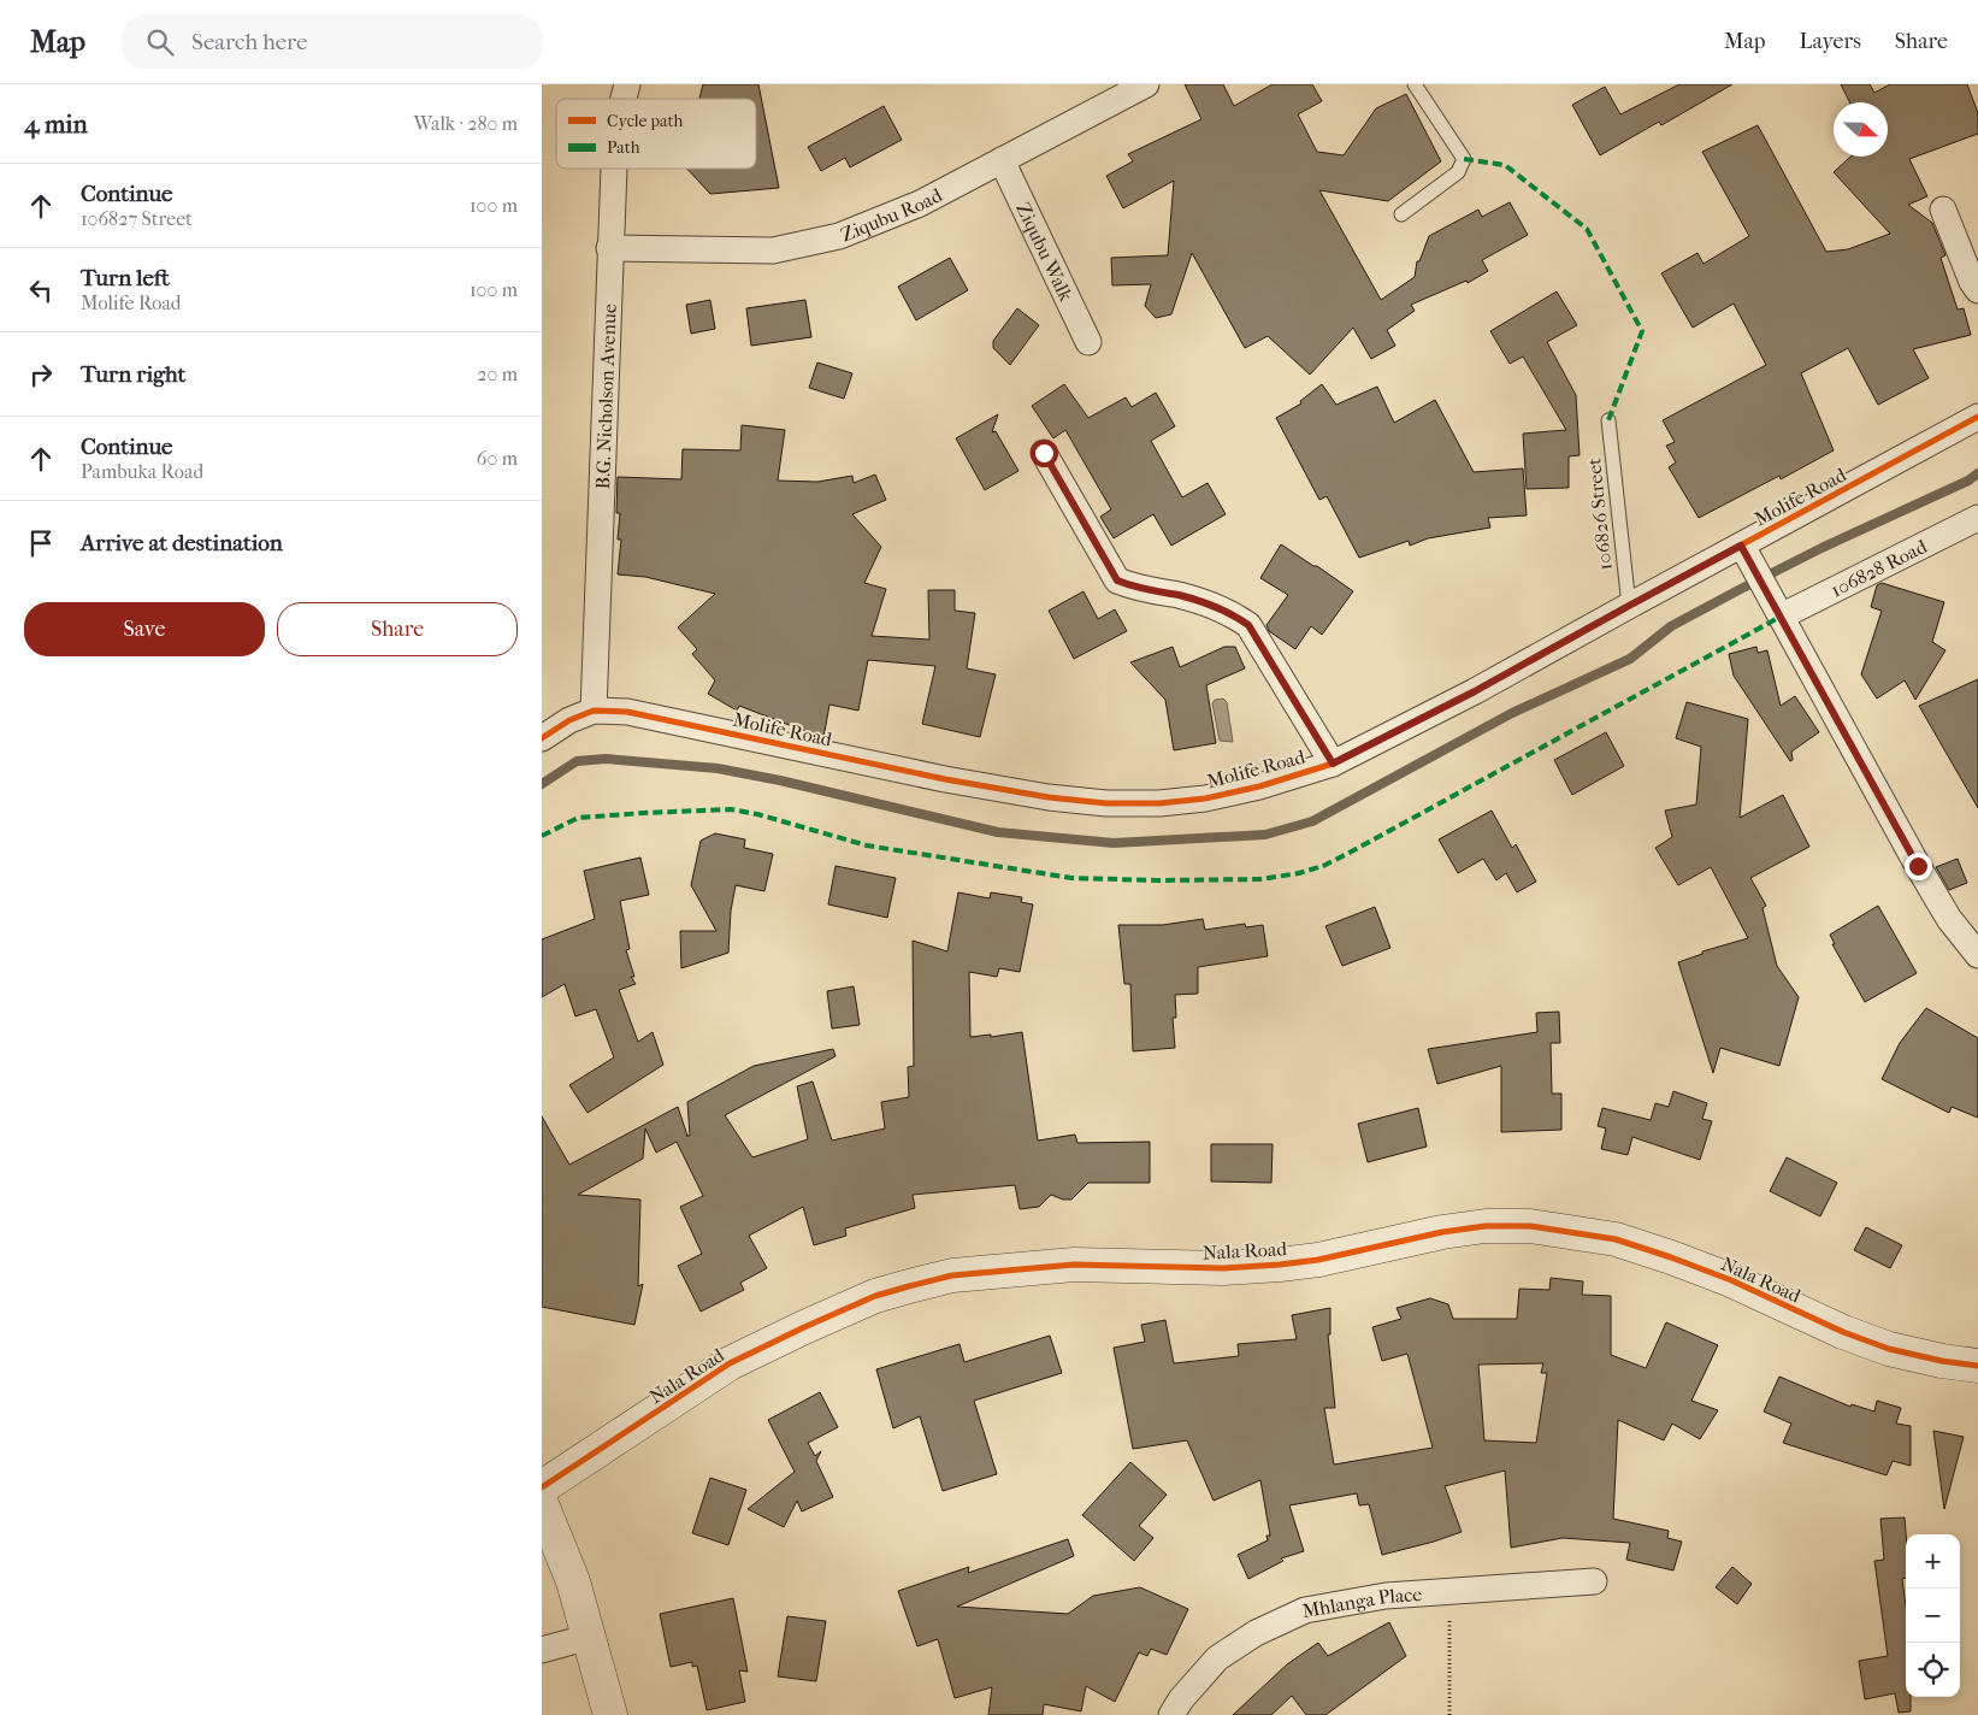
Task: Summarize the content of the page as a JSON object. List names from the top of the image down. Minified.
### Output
{"streets":{"street":["Ziqubu Road","Ziqubu Walk","B.G. Nicholson Avenue","Molife Road","106828 Road","Nala Road","Mhlanga Place"],"lane":["106826 Street"]},"crossings":[["Ziqubu Road","Ziqubu Walk"],["Ziqubu Road","B.G. Nicholson Avenue"],["B.G. Nicholson Avenue","Molife Road"],["Molife Road","106826 Street"]],"legend":["Cycle path","Path"],"north":"right","page":{"header":"Map","search":"Search here","nav":["Map","Layers","Share"],"heading":["4 min","Walk · 280 m"],"list":[["Continue","106827 Street","100 m"],["Turn left","Molife Road","100 m"],["Turn right","20 m"],["Continue","Pambuka Road","60 m"],"Arrive at destination"],"buttons":["Save","Share"],"map_buttons":["+","−"]}}
